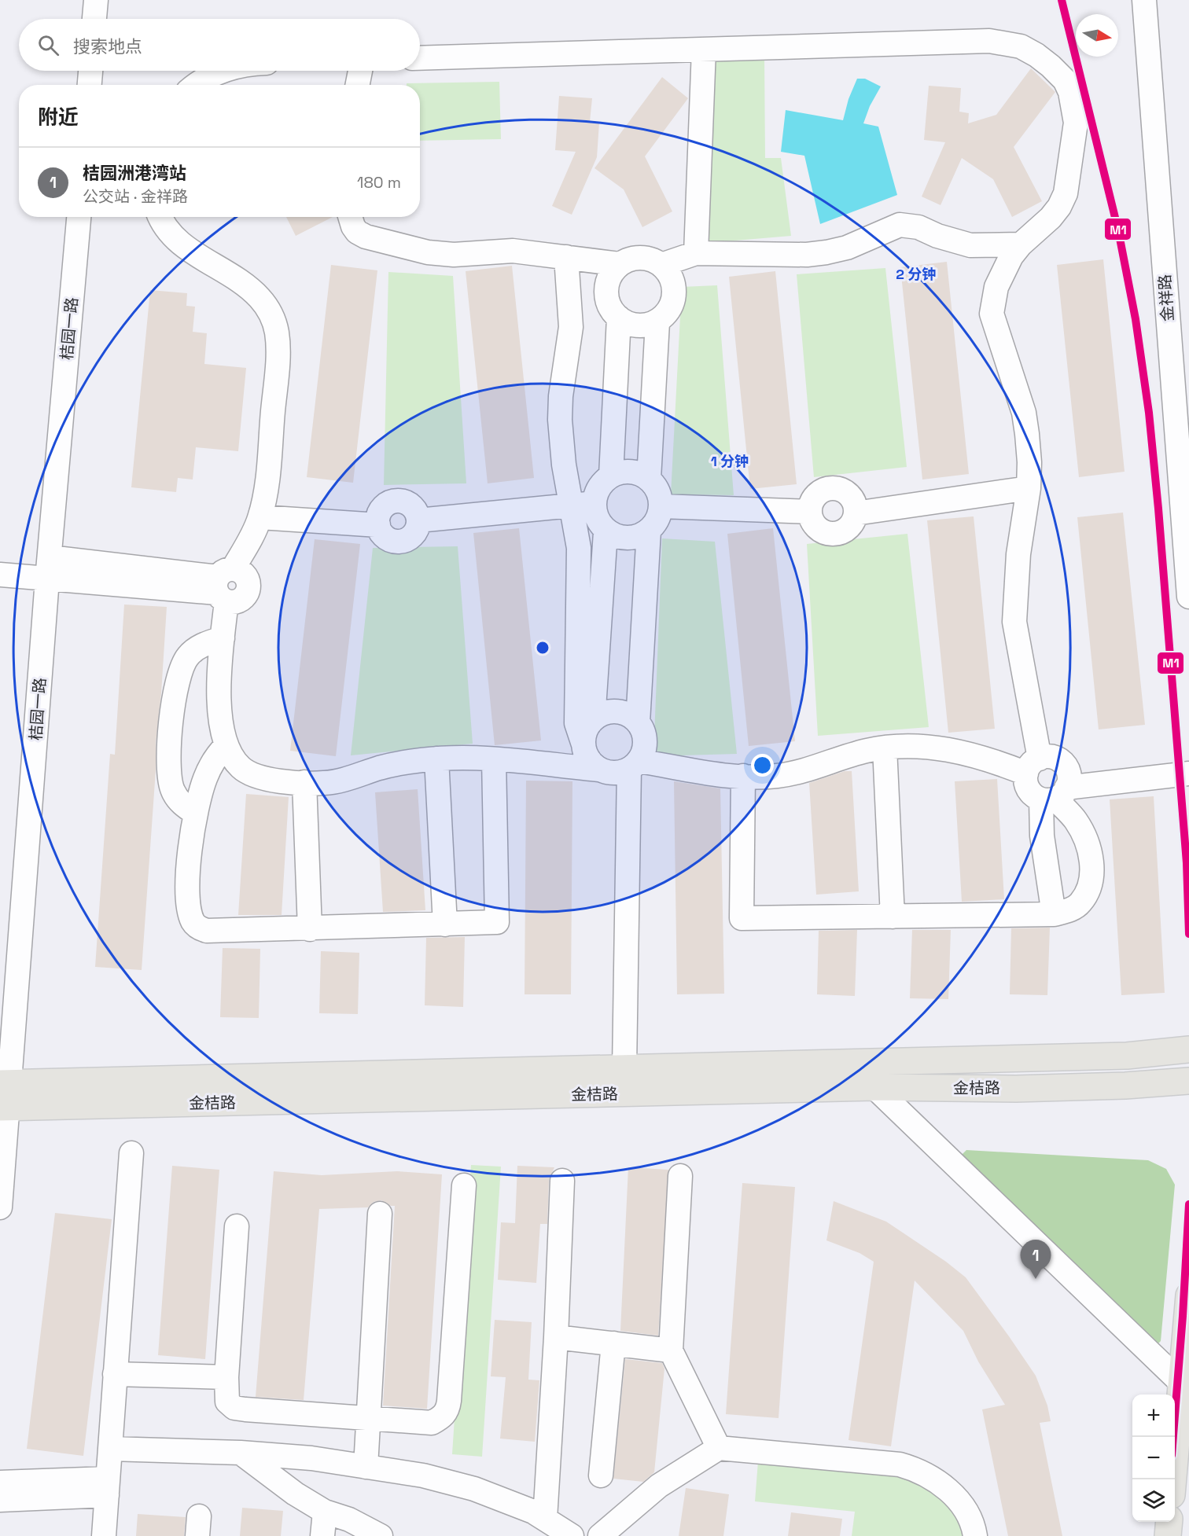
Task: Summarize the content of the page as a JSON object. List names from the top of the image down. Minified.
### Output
{"streets":{"main road":["金桔路"],"street":["金祥路","桔园一路"]},"crossings":[["桔园一路","金桔路"]],"lines":["transit line M1"],"north":"right","page":{"search":"搜索地点","heading":"附近","list":[{"mark":"1","name":"桔园洲港湾站","note":"公交站 · 金祥路","value":"180 m"}],"pins":"1","map_buttons":["+","−"]},"rings":["2 分钟","1 分钟"]}
